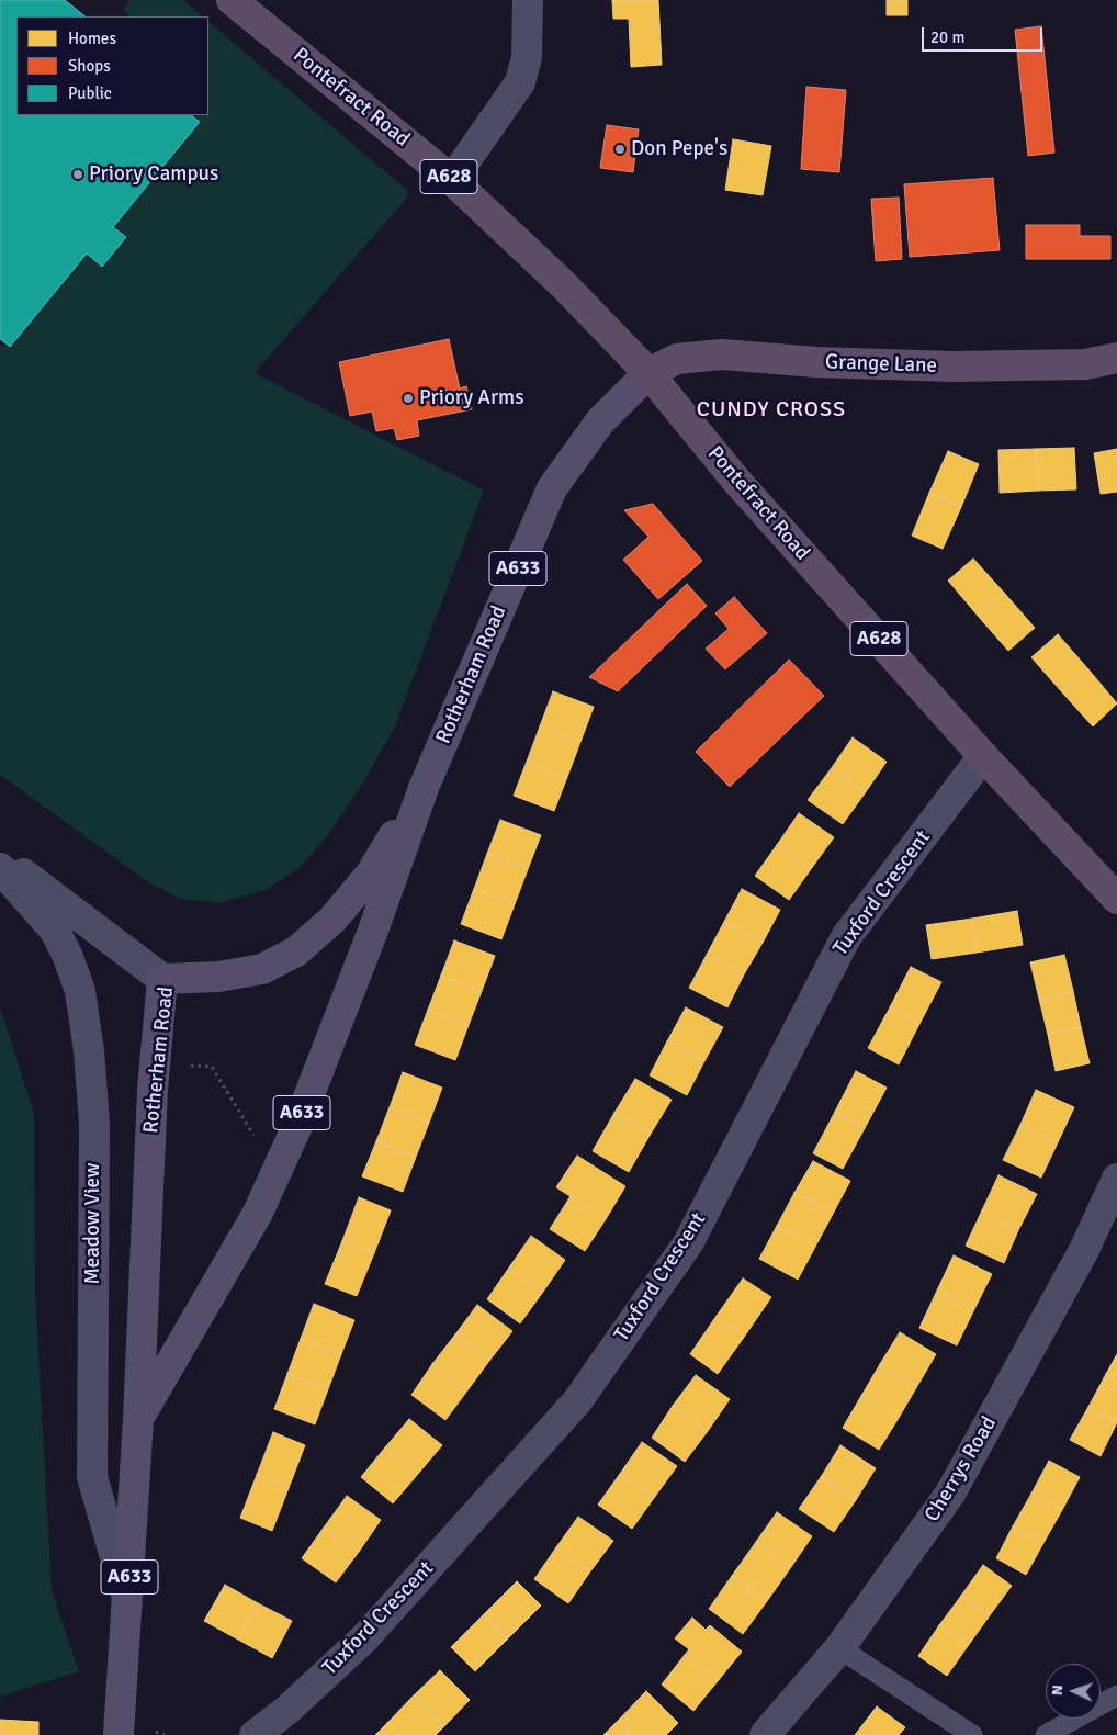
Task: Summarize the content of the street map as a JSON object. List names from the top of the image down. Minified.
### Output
{"streets":{"highway":["Pontefract Road","A628","Grange Lane","A633"],"main road":["Rotherham Road"],"street":["Tuxford Crescent","Meadow View","Cherrys Road"]},"crossings":[["Pontefract Road","Grange Lane"],["Pontefract Road","Rotherham Road"],["Pontefract Road","Tuxford Crescent"],["Grange Lane","Rotherham Road"],["Rotherham Road","Meadow View"]],"districts":["CUNDY CROSS"],"places":["Don Pepe's","Priory Campus","Priory Arms"],"legend":["Homes","Shops","Public"],"scale_bar":"20 m","north":"left"}
